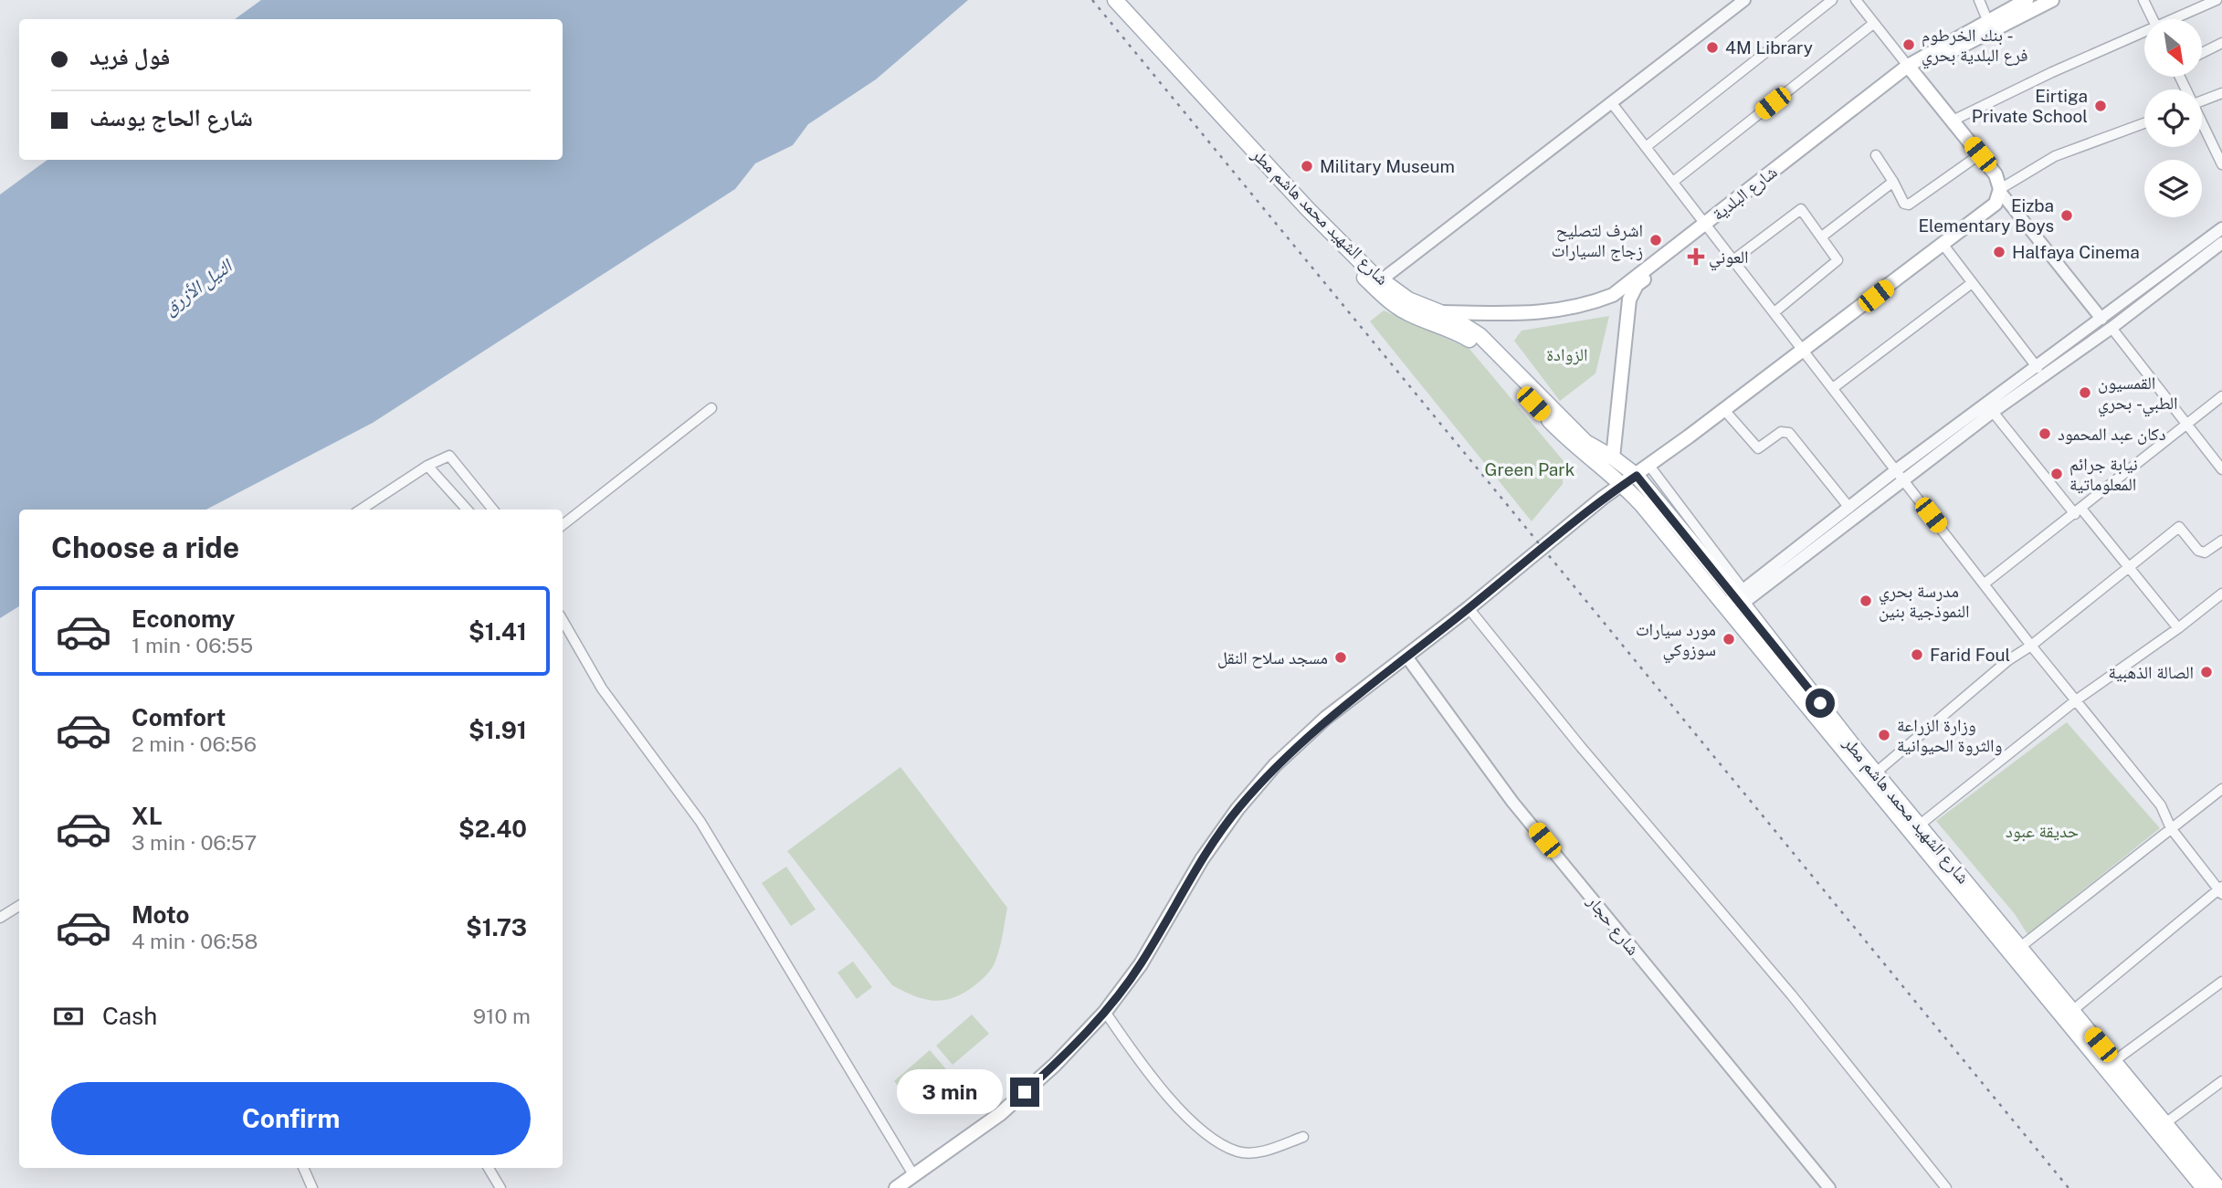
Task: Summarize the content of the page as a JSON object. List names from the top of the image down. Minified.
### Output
{"streets":{"main road":["شارع البلدية","شارع الشهيد محمد هاشم مطر"],"street":["شارع حجار"]},"crossings":[["شارع البلدية","شارع الشهيد محمد هاشم مطر"]],"water":["النيل الأزرق"],"parks":["الزوادة","Green Park","حديقة عبود"],"places":{"other":["بنك الخرطوم - فرع البلدية بحري","4M Library","Eirtiga Private School","Military Museum","Eizba Elementary Boys","اشرف لتصليح زجاج السيارات","Halfaya Cinema","القمسيون الطبي - بحري","دكان عبد المحمود","نيابة جرائم المعلوماتية","مدرسة بحري النموذجية بنين","مورد سيارات سوزوكي","Farid Foul","مسجد سلاح النقل","الصالة الذهبية","وزارة الزراعة والثروة الحيوانية"],"health":["العوني"]},"north":"bottom right","page":{"banner":["فول فريد","شارع الحاج يوسف"],"heading":"Choose a ride","list":[{"name":"Economy","note":"1 min · 06:55","value":"$1.41"},{"name":"Comfort","note":"2 min · 06:56","value":"$1.91"},{"name":"XL","note":"3 min · 06:57","value":"$2.40"},{"name":"Moto","note":"4 min · 06:58","value":"$1.73"}],"pay":["Cash","910 m"],"bubble":"3 min","buttons":"Confirm"}}
